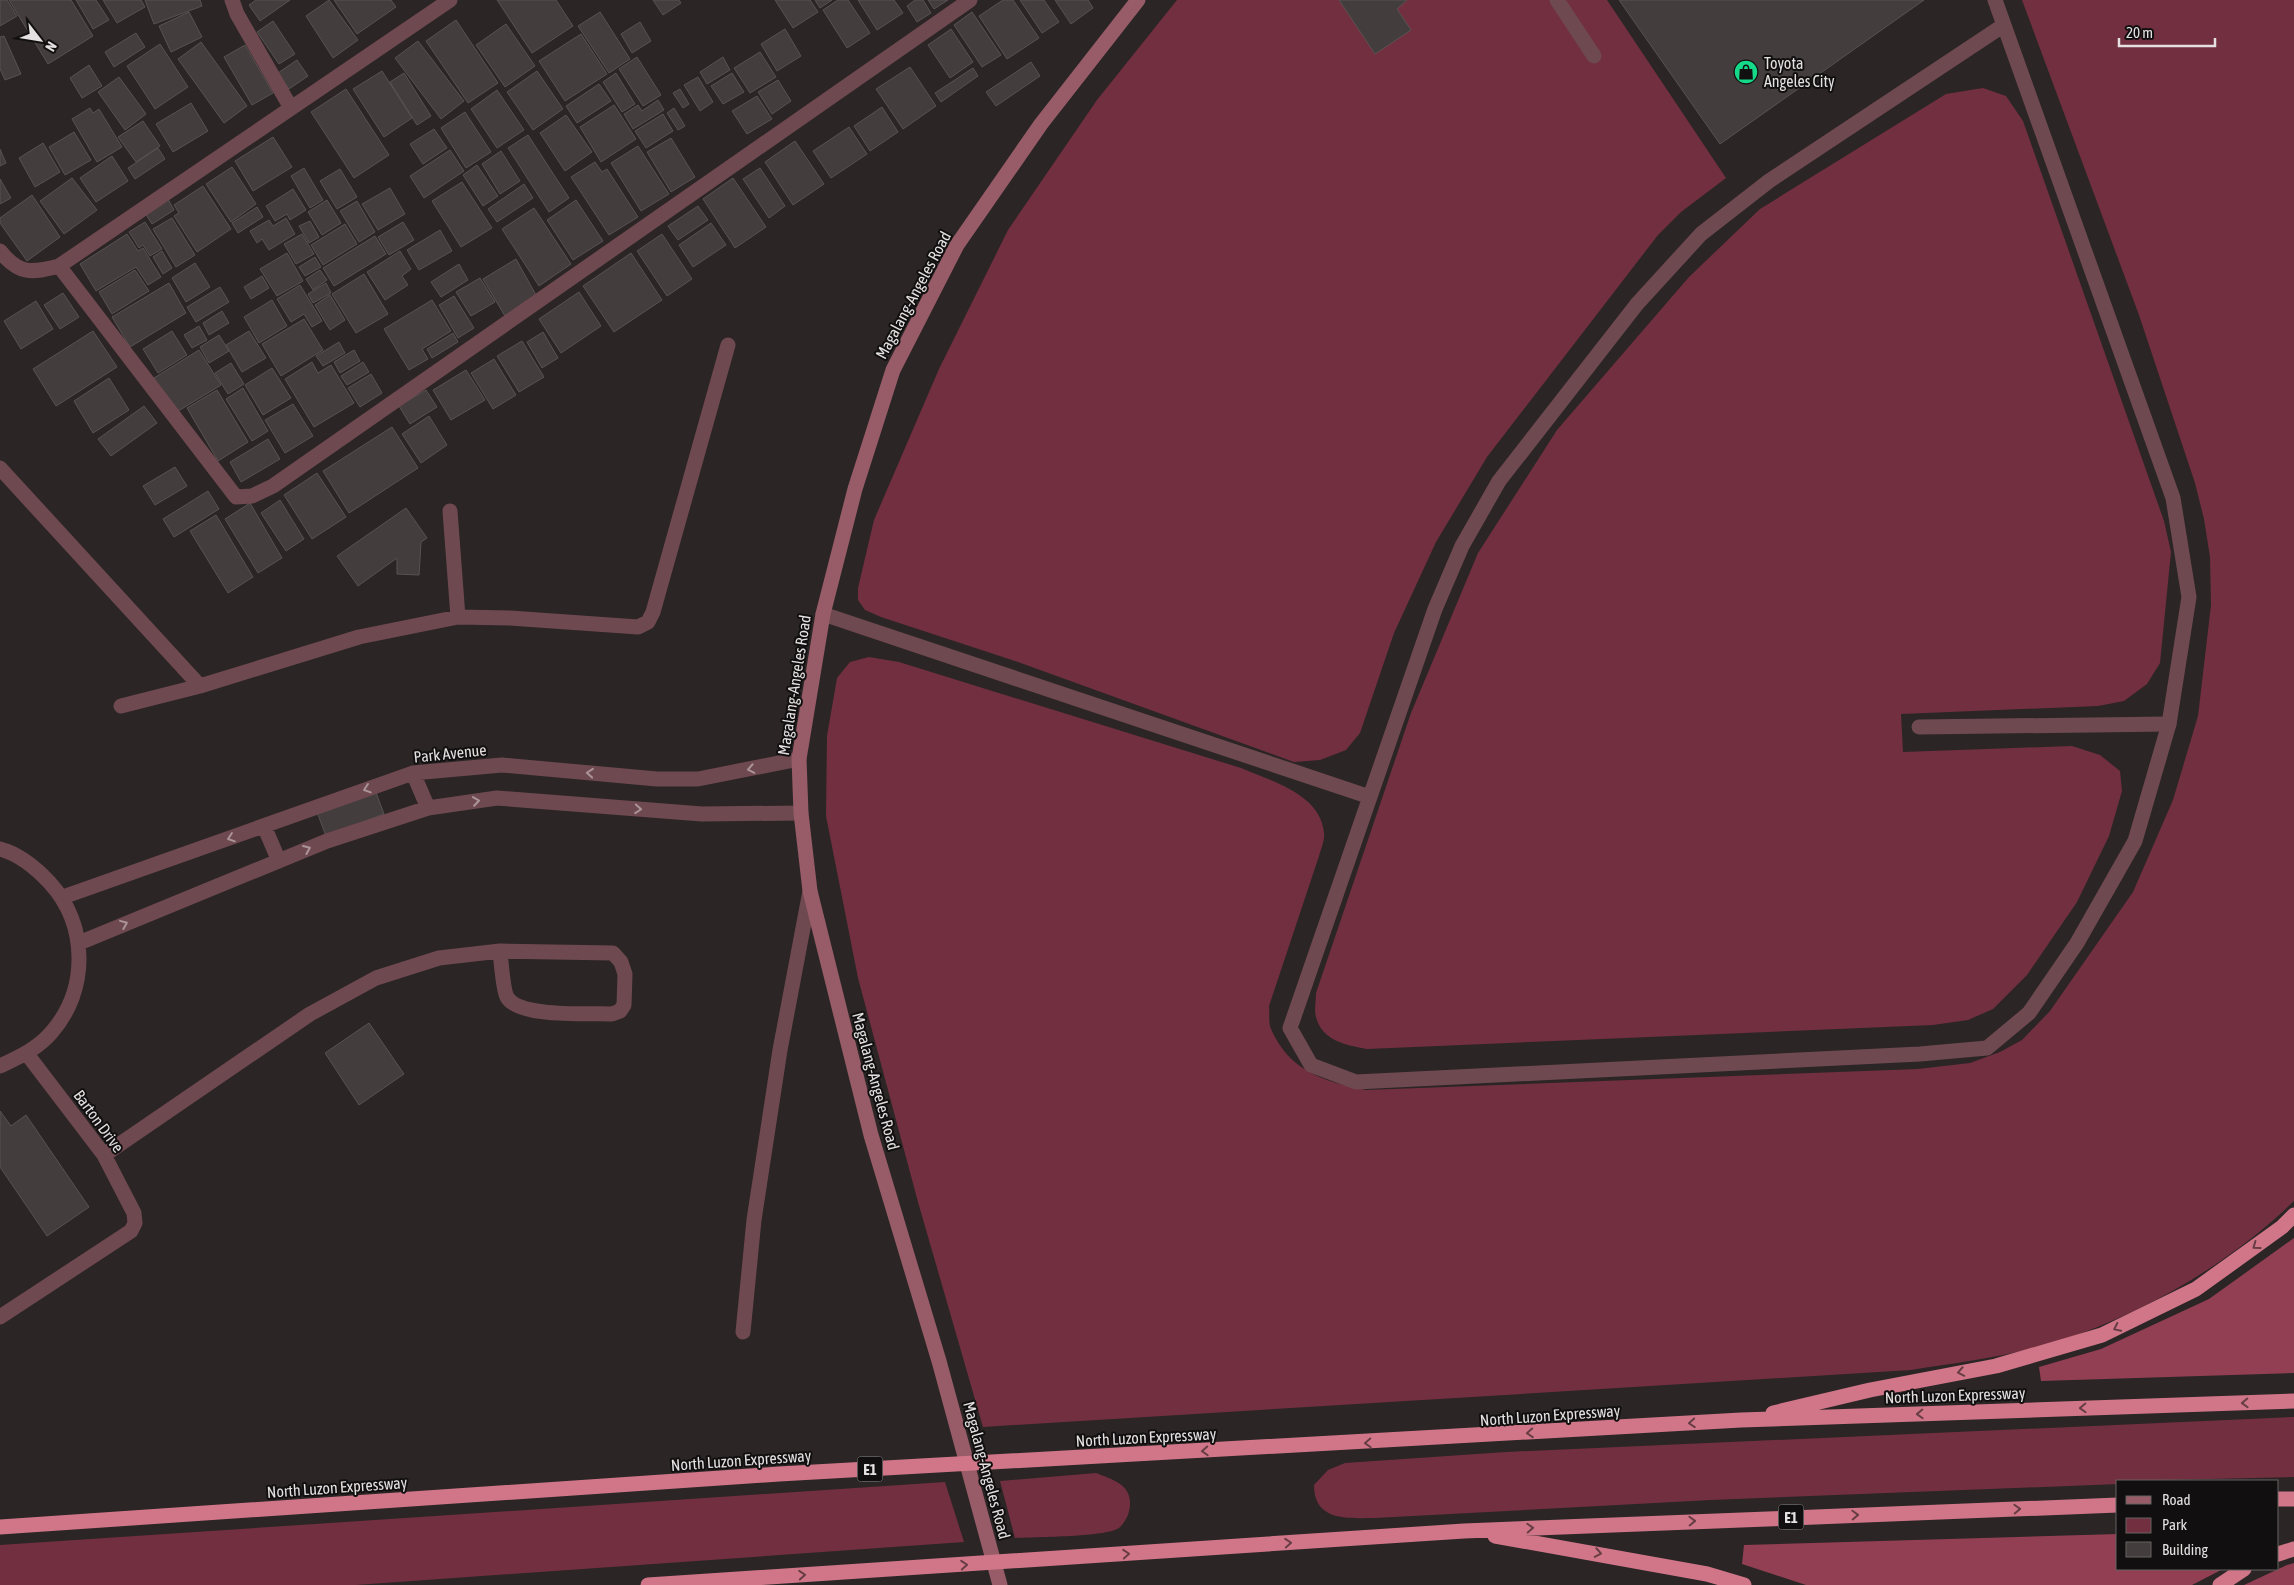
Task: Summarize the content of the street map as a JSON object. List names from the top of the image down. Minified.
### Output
{"streets":{"highway":["North Luzon Expressway","E1"],"main road":["Magalang-Angeles Road"],"street":["Park Avenue","Barton Drive"]},"crossings":[["Magalang-Angeles Road","Park Avenue"]],"places":{"shop":["Toyota Angeles City"]},"legend":["Road","Park","Building"],"scale_bar":"20 m","north":"bottom right"}
